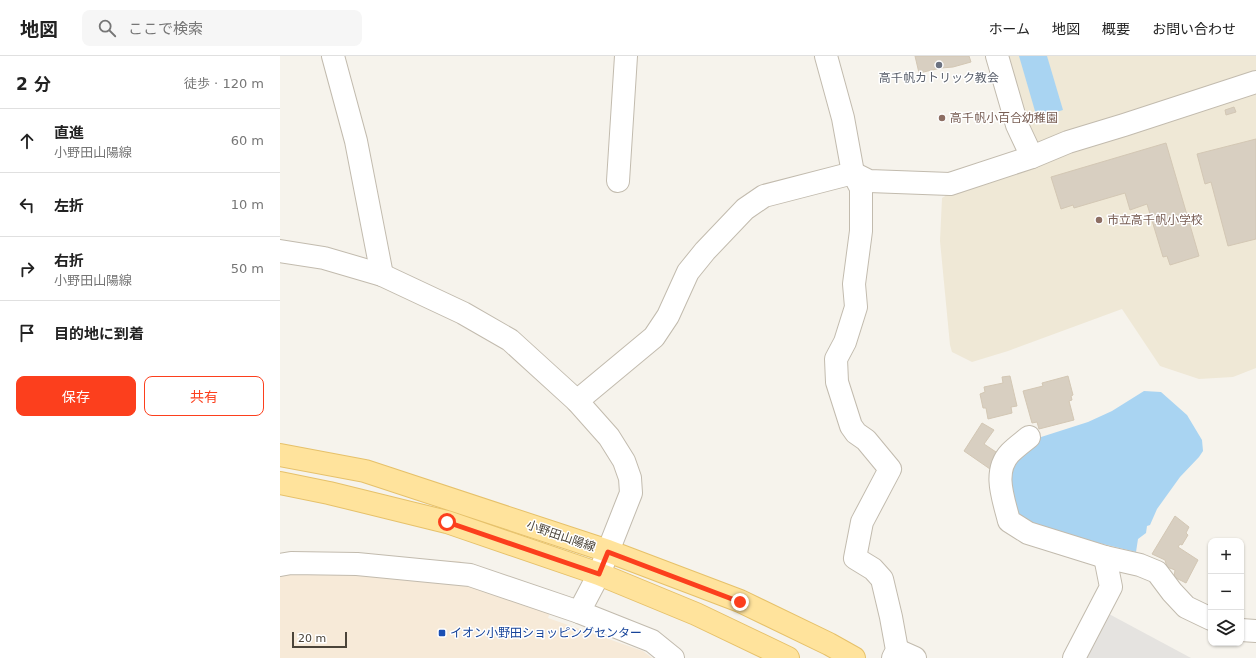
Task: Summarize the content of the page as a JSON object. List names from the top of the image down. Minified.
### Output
{"streets":{"main road":["小野田山陽線"]},"places":{"other":["高千帆カトリック教会","高千帆小百合幼稚園","市立高千帆小学校"],"transit":["イオン小野田ショッピングセンター"]},"scale_bar":"20 m","page":{"header":"地図","search":"ここで検索","nav":["ホーム","地図","概要","お問い合わせ"],"heading":["2 分","徒歩 · 120 m"],"list":[["直進","小野田山陽線","60 m"],["左折","10 m"],["右折","小野田山陽線","50 m"],"目的地に到着"],"buttons":["保存","共有"],"map_buttons":["+","−"],"scale":"20 m"}}
